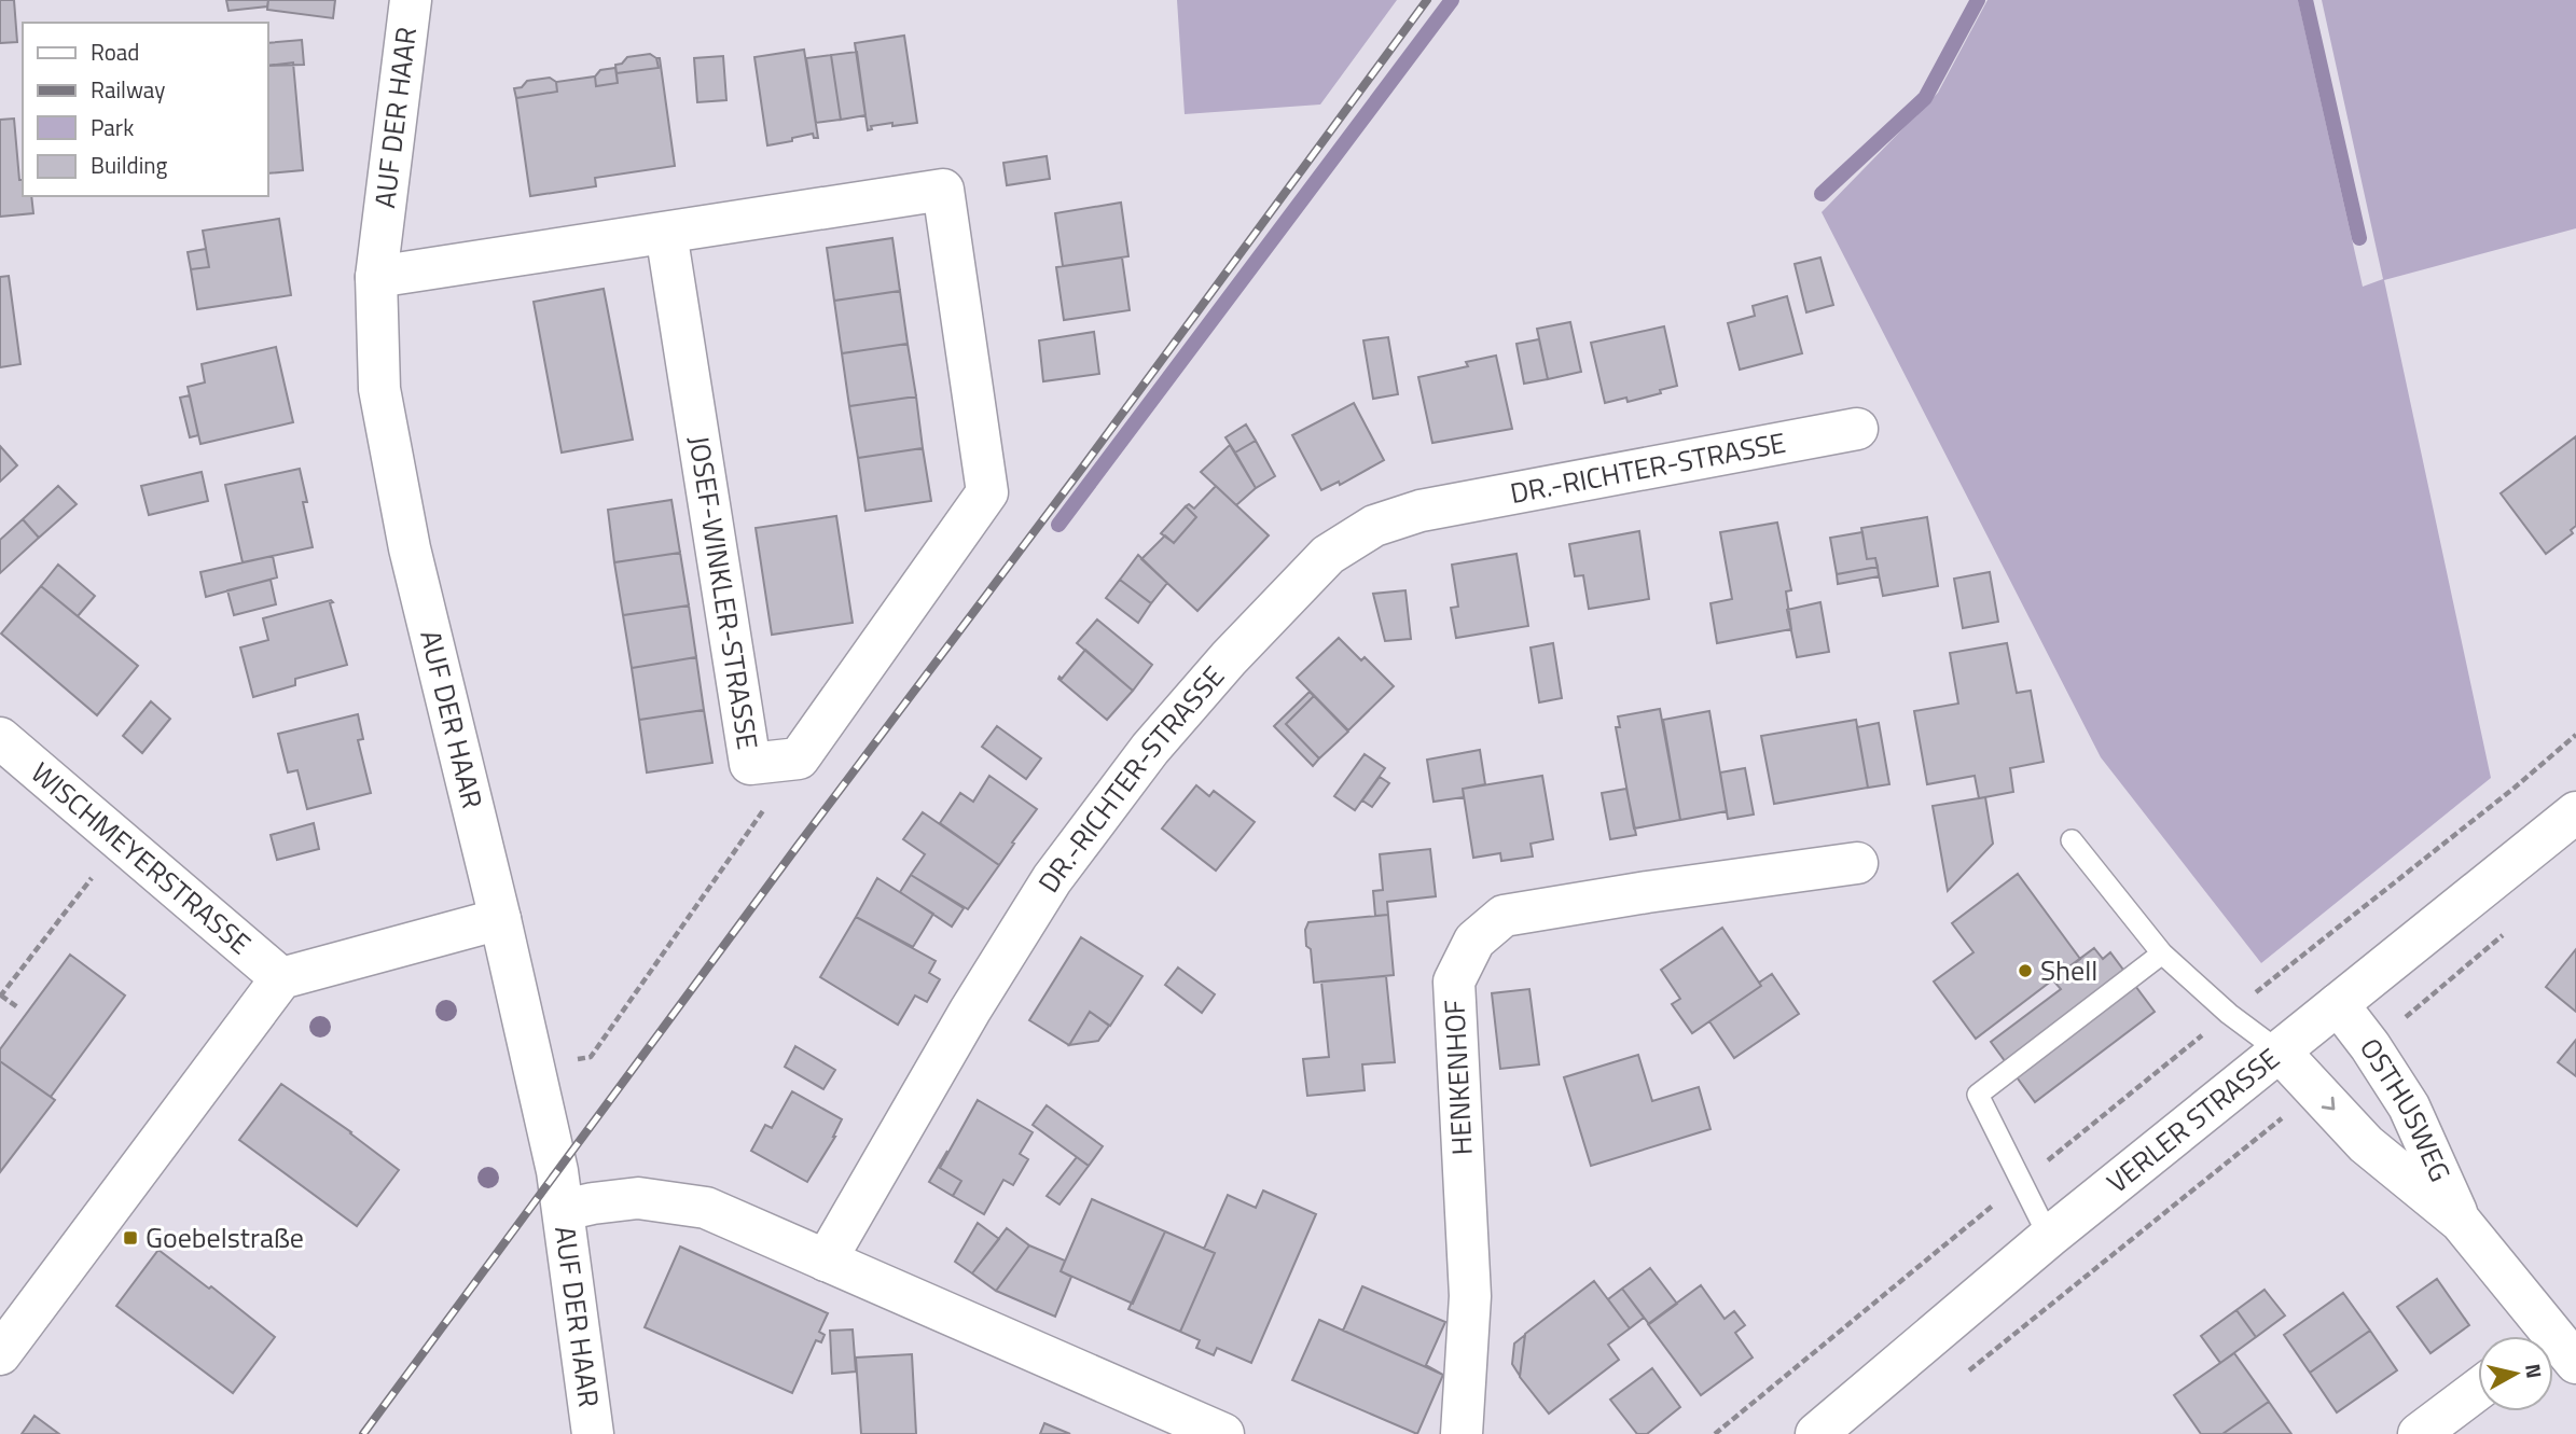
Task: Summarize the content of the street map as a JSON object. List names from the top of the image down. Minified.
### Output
{"streets":{"street":["AUF DER HAAR","DR.-RICHTER-STRASSE","JOSEF-WINKLER-STRASSE","WISCHMEYERSTRASSE","HENKENHOF","OSTHUSWEG","VERLER STRASSE"]},"crossings":[["AUF DER HAAR","JOSEF-WINKLER-STRASSE"],["OSTHUSWEG","VERLER STRASSE"]],"places":{"other":["Shell"],"transit":["Goebelstraße"]},"legend":["Road","Railway","Park","Building"],"north":"right"}
